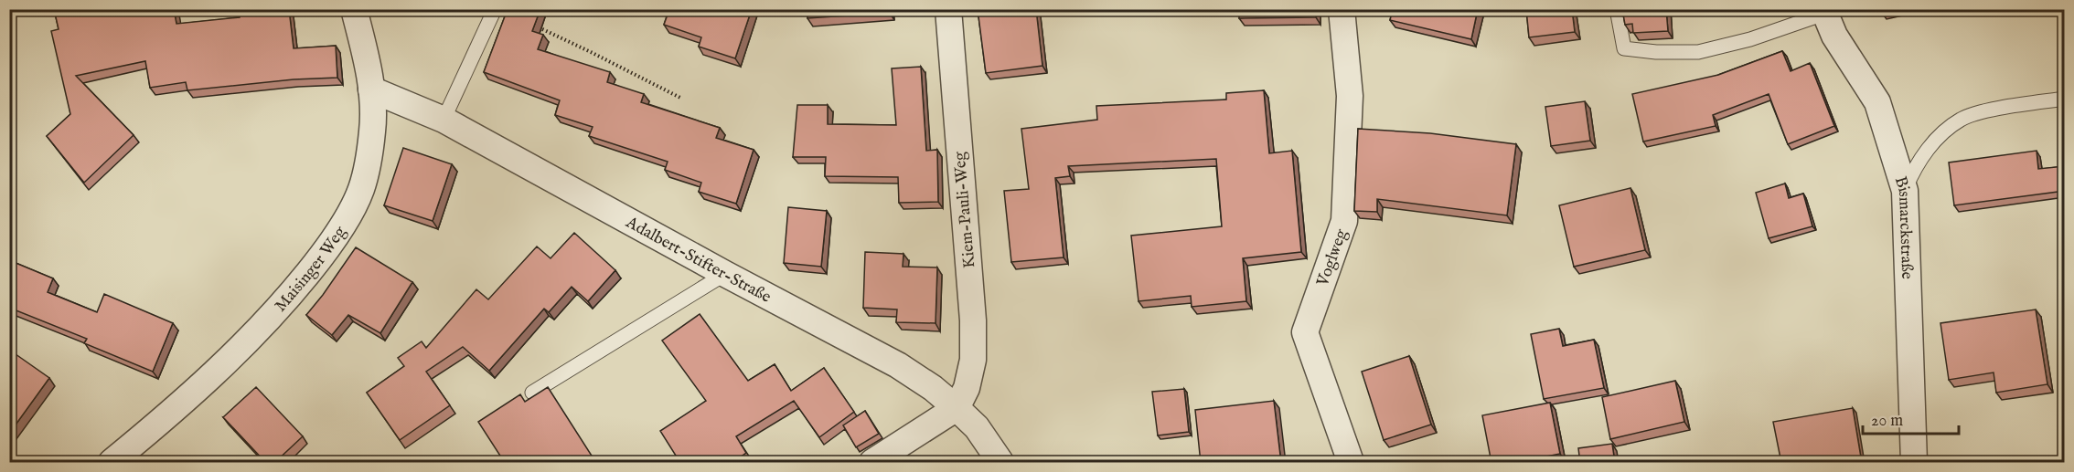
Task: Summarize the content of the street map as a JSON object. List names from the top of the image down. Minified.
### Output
{"streets":{"street":["Kiem-Pauli-Weg","Bismarckstraße","Voglweg","Adalbert-Stifter-Straße","Maisinger Weg"]},"crossings":[["Kiem-Pauli-Weg","Adalbert-Stifter-Straße"],["Adalbert-Stifter-Straße","Maisinger Weg"]],"scale_bar":"20 m"}
